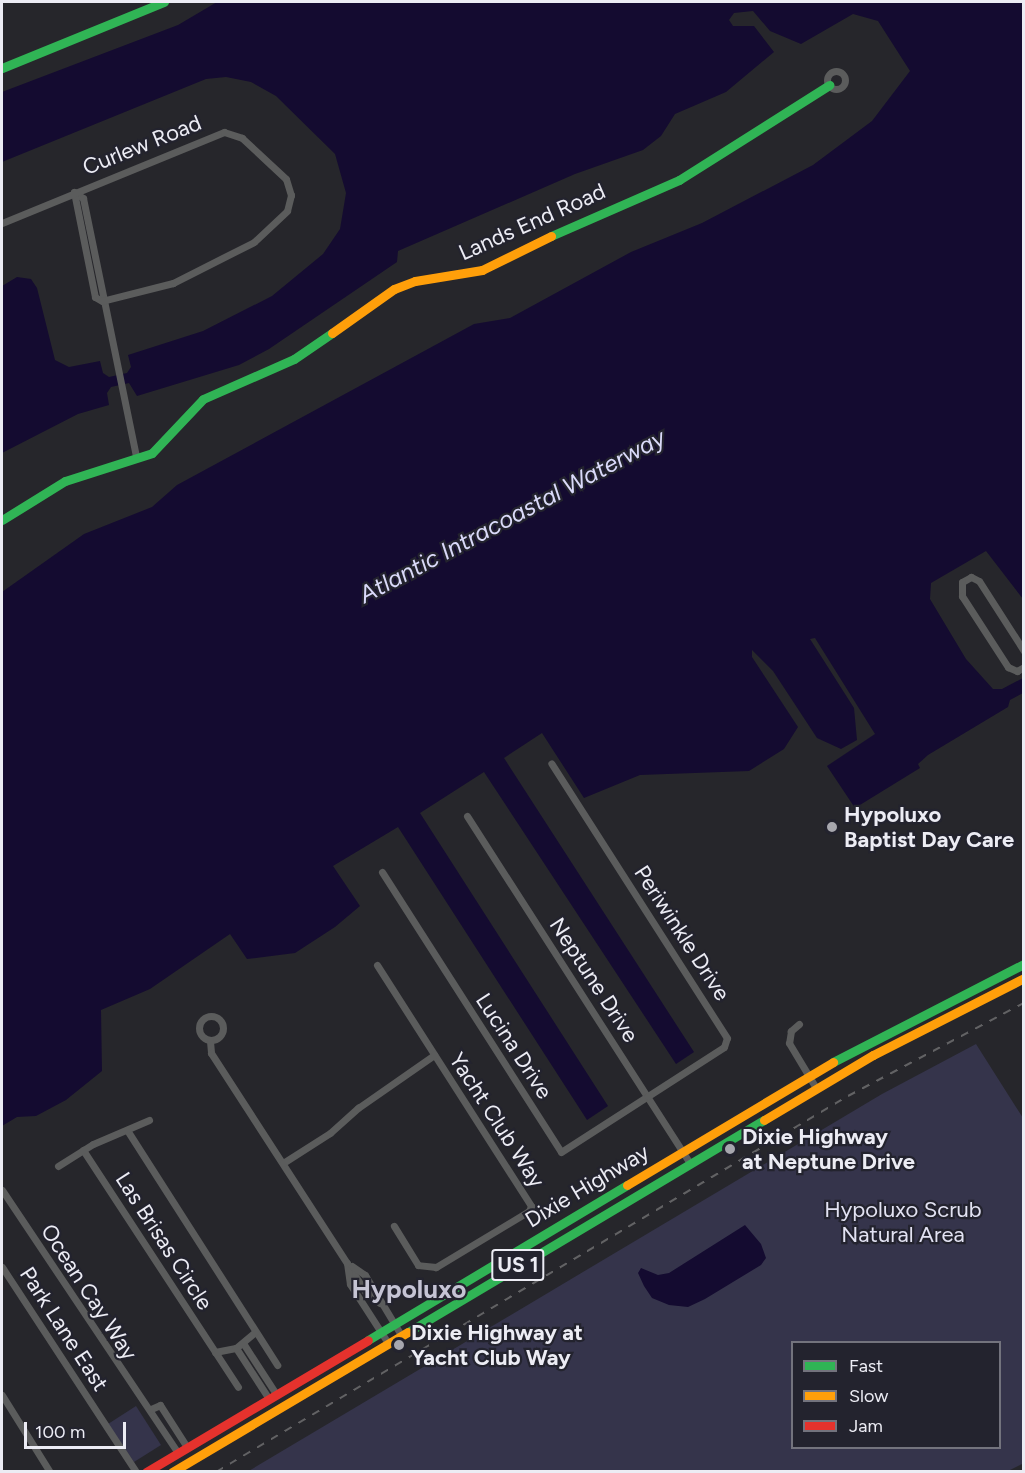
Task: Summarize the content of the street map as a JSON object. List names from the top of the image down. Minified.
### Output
{"streets":{"main road":["Lands End Road","Dixie Highway","US 1"],"street":["Curlew Road","Periwinkle Drive","Neptune Drive","Lucina Drive","Yacht Club Way","Las Brisas Circle","Ocean Cay Way","Park Lane East"]},"crossings":[["Periwinkle Drive","Neptune Drive"],["Periwinkle Drive","Lucina Drive"],["Neptune Drive","Lucina Drive"],["Neptune Drive","Dixie Highway"],["Dixie Highway","Ocean Cay Way"]],"districts":["Hypoluxo"],"water":["Atlantic Intracoastal Waterway"],"parks":["Hypoluxo Scrub Natural Area"],"places":["Hypoluxo Baptist Day Care","Dixie Highway at Neptune Drive","Dixie Highway at Yacht Club Way"],"legend":["Fast","Slow","Jam"],"scale_bar":"100 m"}
